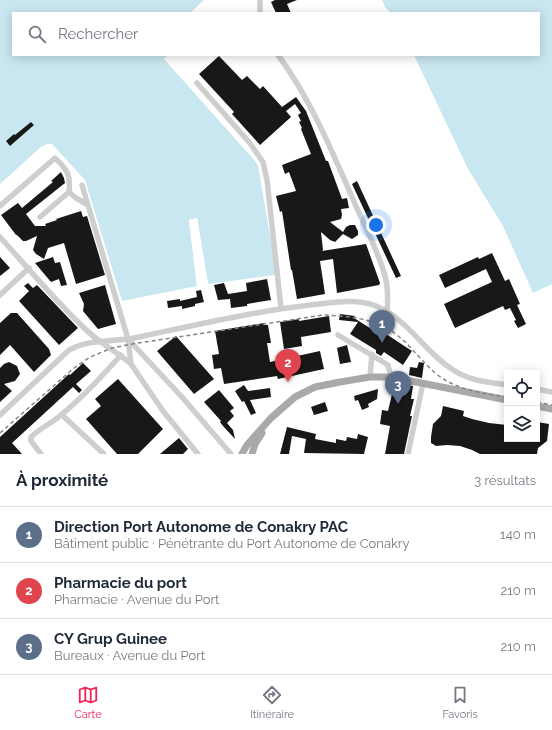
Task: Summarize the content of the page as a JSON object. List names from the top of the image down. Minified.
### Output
{"page":{"search":"Rechercher","pins":["1","2","3"],"heading":["À proximité","3 résultats"],"list":[{"mark":"1","name":"Direction Port Autonome de Conakry PAC","note":"Bâtiment public · Pénétrante du Port Autonome de Conakry","value":"140 m"},{"mark":"2","name":"Pharmacie du port","note":"Pharmacie · Avenue du Port","value":"210 m"},{"mark":"3","name":"CY Grup Guinee","note":"Bureaux · Avenue du Port","value":"210 m"}],"nav":["Carte","Itinéraire","Favoris"]}}
